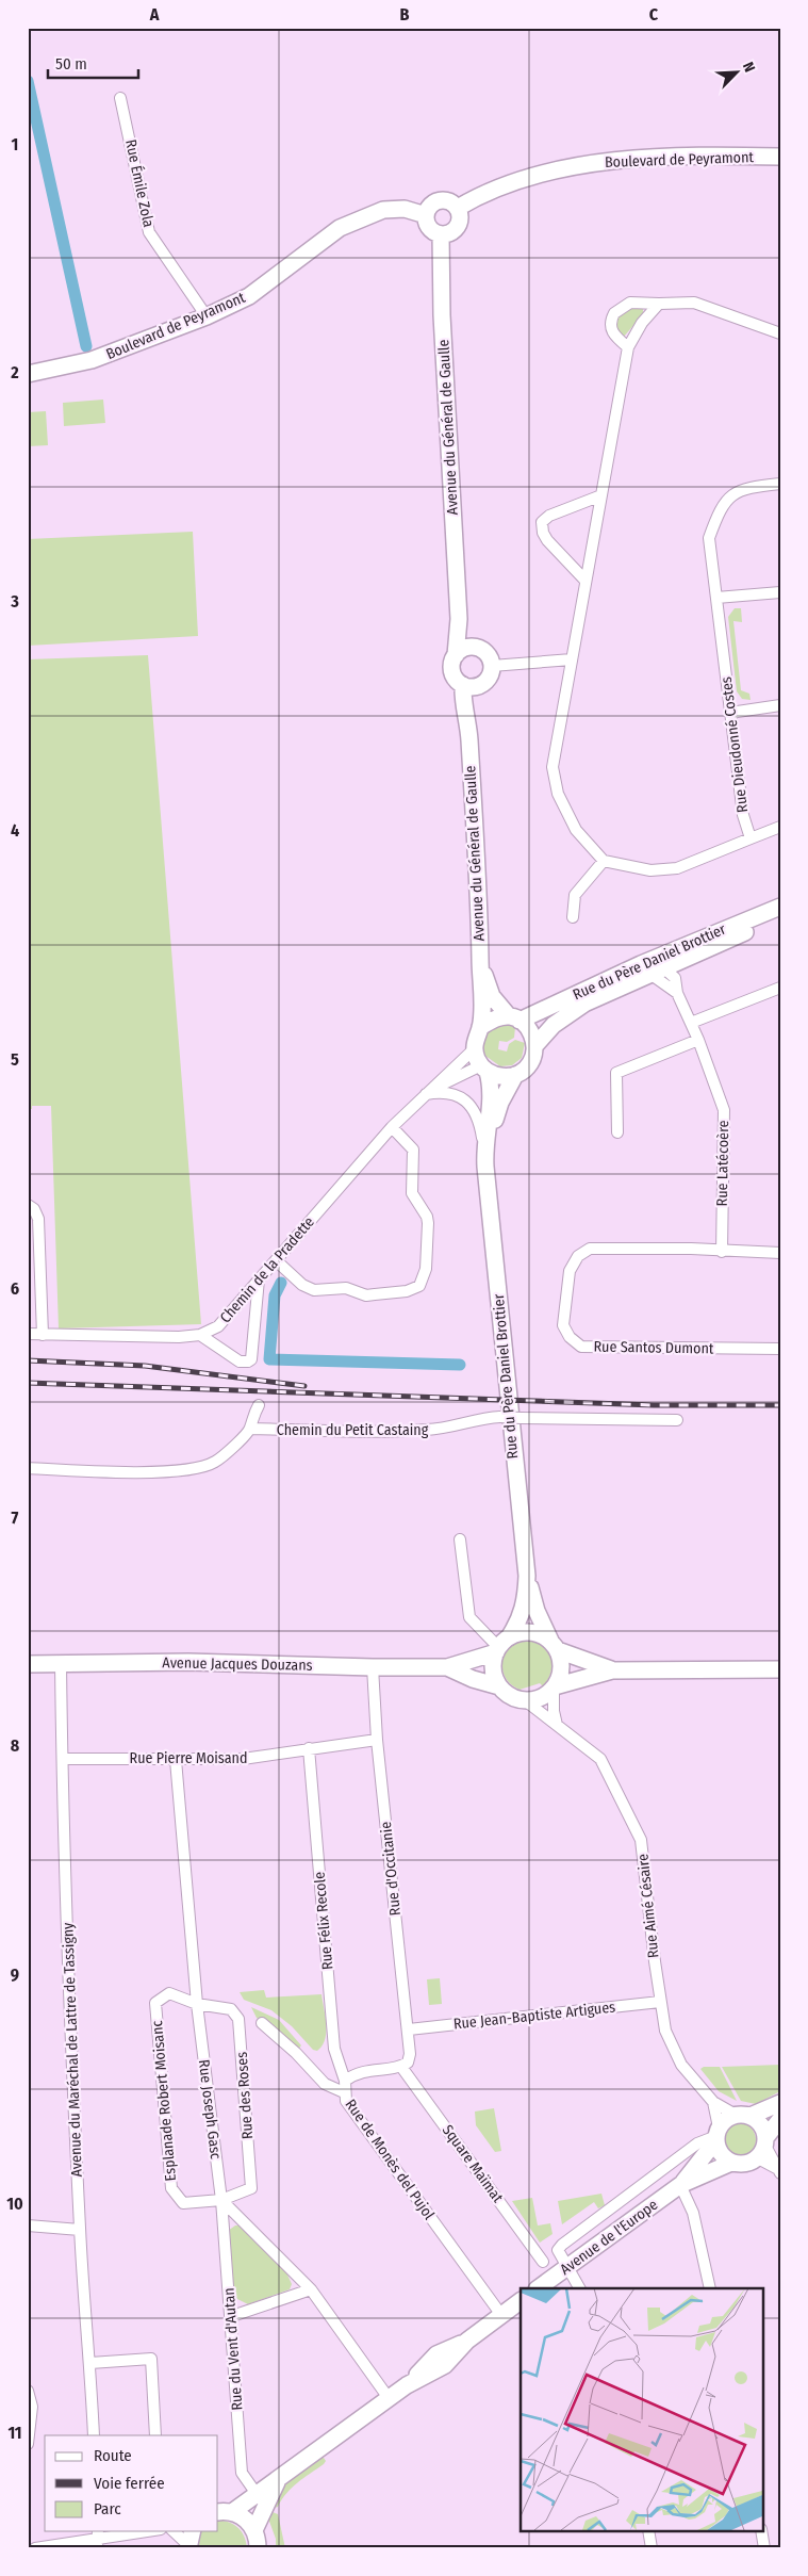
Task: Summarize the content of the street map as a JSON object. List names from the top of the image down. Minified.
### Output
{"streets":{"street":["Boulevard de Peyramont","Rue Émile Zola","Avenue du Général de Gaulle","Rue Dieudonné Costes","Rue du Père Daniel Brottier","Rue Latécoère","Chemin de la Pradette","Rue Santos Dumont","Chemin du Petit Castaing","Avenue Jacques Douzans","Rue Pierre Moisand","Rue d'Occitanie","Rue Aimé Césaire","Rue Félix Recole","Rue Jean-Baptiste Artigues","Avenue du Maréchal de Lattre de Tassigny","Rue des Roses","Esplanade Robert Moisanc","Rue Joseph Gasc","Rue de Monès del Pujol","Square Maïmat","Avenue de l'Europe","Rue du Vent d'Autan"]},"crossings":[["Boulevard de Peyramont","Rue Émile Zola"],["Boulevard de Peyramont","Avenue du Général de Gaulle"],["Rue du Père Daniel Brottier","Rue Latécoère"],["Rue du Père Daniel Brottier","Chemin de la Pradette"],["Rue du Père Daniel Brottier","Avenue Jacques Douzans"],["Rue du Père Daniel Brottier","Rue Aimé Césaire"],["Rue Latécoère","Rue Santos Dumont"],["Avenue Jacques Douzans","Rue d'Occitanie"],["Avenue Jacques Douzans","Rue Aimé Césaire"],["Avenue Jacques Douzans","Avenue du Maréchal de Lattre de Tassigny"],["Rue Pierre Moisand","Rue d'Occitanie"],["Rue Pierre Moisand","Rue Félix Recole"],["Rue Pierre Moisand","Avenue du Maréchal de Lattre de Tassigny"],["Rue Pierre Moisand","Rue Joseph Gasc"],["Rue d'Occitanie","Rue Jean-Baptiste Artigues"],["Rue d'Occitanie","Square Maïmat"],["Rue Aimé Césaire","Rue Jean-Baptiste Artigues"],["Rue Aimé Césaire","Avenue de l'Europe"],["Rue Félix Recole","Rue de Monès del Pujol"],["Rue des Roses","Esplanade Robert Moisanc"],["Rue des Roses","Rue Joseph Gasc"],["Rue des Roses","Rue du Vent d'Autan"],["Esplanade Robert Moisanc","Rue Joseph Gasc"],["Esplanade Robert Moisanc","Rue du Vent d'Autan"],["Rue Joseph Gasc","Rue du Vent d'Autan"]],"legend":["Route","Voie ferrée","Parc"],"scale_bar":"50 m","north":"top right","grid":{"columns":["A","B","C"],"rows":["1","2","3","4","5","6","7","8","9","10","11"]}}
